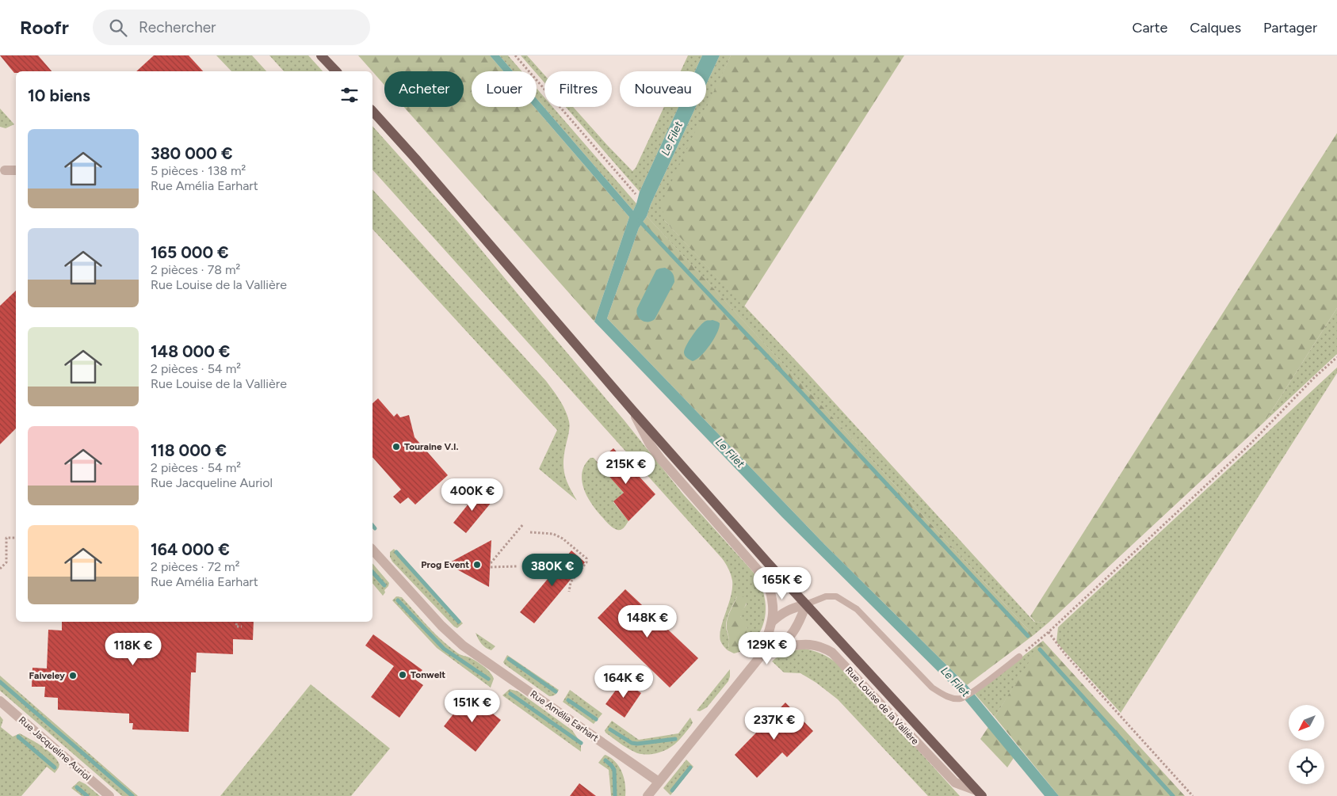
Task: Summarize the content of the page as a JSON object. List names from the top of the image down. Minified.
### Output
{"streets":{"street":["Rue Louise de la Vallière","Rue Amélia Earhart","Rue Jacqueline Auriol"]},"crossings":[["Rue Louise de la Vallière","Rue Amélia Earhart"]],"water":["Le Filet"],"places":["Touraine V.I.","Prog Event","Tonwelt","Faiveley"],"north":"bottom left","page":{"header":"Roofr","search":"Rechercher","nav":["Carte","Calques","Partager"],"chip":["Acheter","Louer","Filtres","Nouveau"],"heading":"10 biens","list":[{"name":"380 000 €","note":"5 pièces · 138 m² · Rue Amélia Earhart"},{"name":"165 000 €","note":"2 pièces · 78 m² · Rue Louise de la Vallière"},{"name":"148 000 €","note":"2 pièces · 54 m² · Rue Louise de la Vallière"},{"name":"118 000 €","note":"2 pièces · 54 m² · Rue Jacqueline Auriol"},{"name":"164 000 €","note":"2 pièces · 72 m² · Rue Amélia Earhart"}],"price":["215K €","400K €","380K €","165K €","148K €","129K €","118K €","164K €","151K €","237K €"]}}
